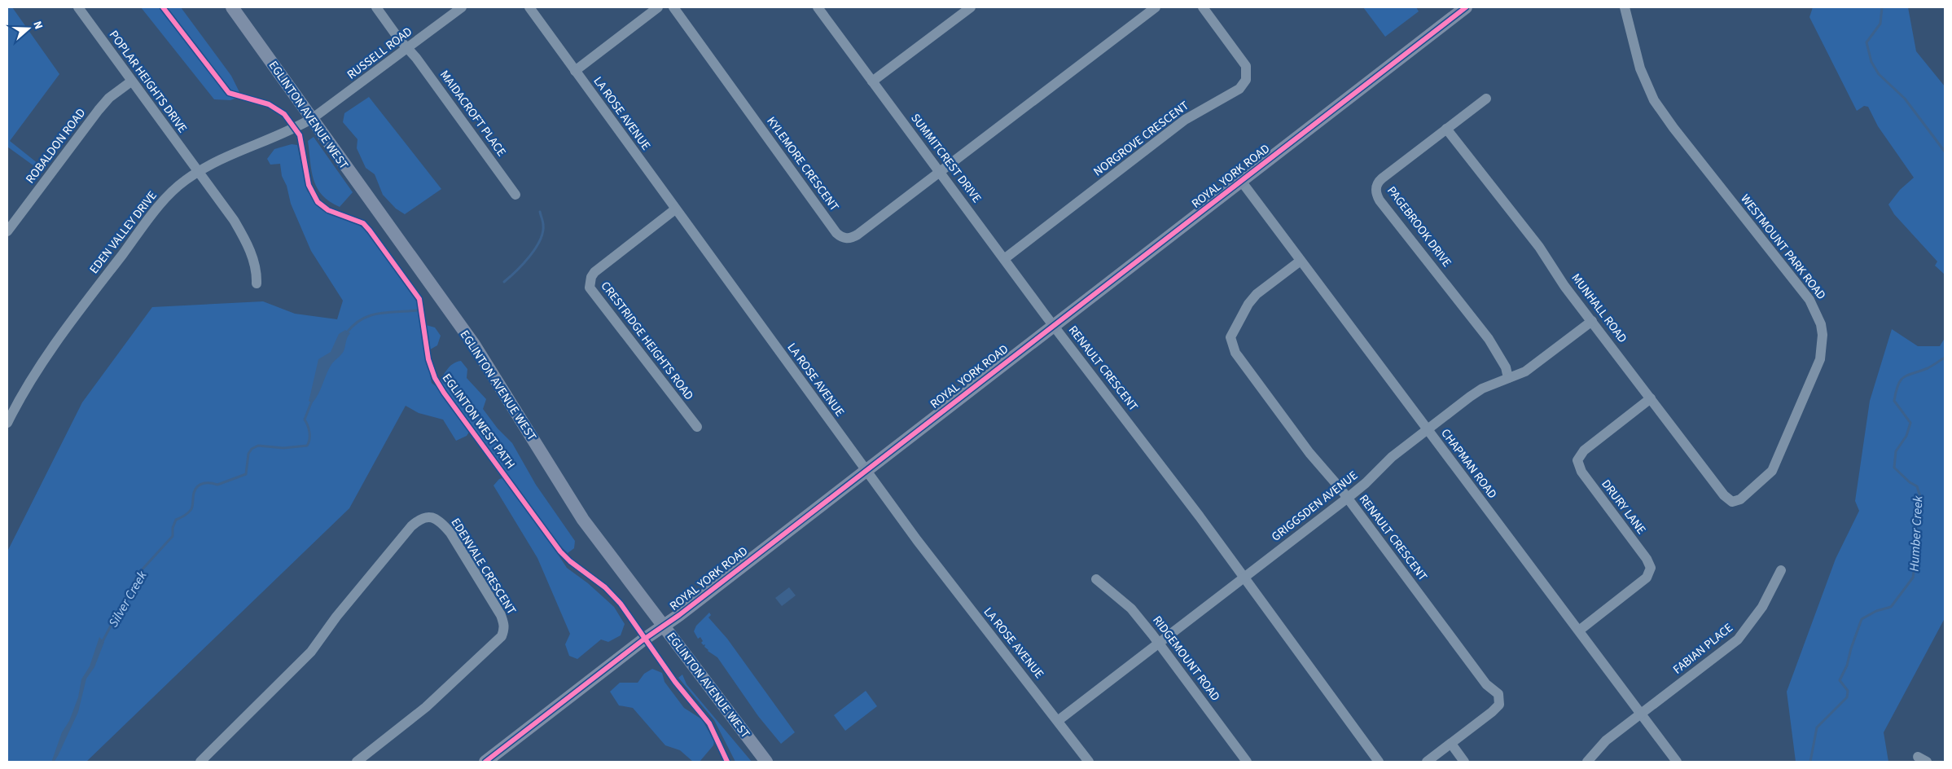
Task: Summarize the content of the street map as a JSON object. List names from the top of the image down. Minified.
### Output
{"streets":{"main road":["EGLINTON AVENUE WEST","ROYAL YORK ROAD"],"street":["RUSSELL ROAD","POPLAR HEIGHTS DRIVE","MAIDACROFT PLACE","LA ROSE AVENUE","NORGROVE CRESCENT","ROBALDON ROAD","SUMMITCREST DRIVE","KYLEMORE CRESCENT","PAGEBROOK DRIVE","EDEN VALLEY DRIVE","WESTMOUNT PARK ROAD","MUNHALL ROAD","CRESTRIDGE HEIGHTS ROAD","RENAULT CRESCENT","CHAPMAN ROAD","GRIGGSDEN AVENUE","DRURY LANE","EDENVALE CRESCENT","FABIAN PLACE","RIDGEMOUNT ROAD"],"cycle path":["EGLINTON WEST PATH"]},"crossings":[["RUSSELL ROAD","MAIDACROFT PLACE"],["RUSSELL ROAD","EGLINTON AVENUE WEST"],["RUSSELL ROAD","EDEN VALLEY DRIVE"],["POPLAR HEIGHTS DRIVE","ROBALDON ROAD"],["POPLAR HEIGHTS DRIVE","EDEN VALLEY DRIVE"],["LA ROSE AVENUE","ROYAL YORK ROAD"],["LA ROSE AVENUE","CRESTRIDGE HEIGHTS ROAD"],["LA ROSE AVENUE","GRIGGSDEN AVENUE"],["EGLINTON AVENUE WEST","ROYAL YORK ROAD"],["EGLINTON AVENUE WEST","EDEN VALLEY DRIVE"],["NORGROVE CRESCENT","SUMMITCREST DRIVE"],["SUMMITCREST DRIVE","KYLEMORE CRESCENT"],["SUMMITCREST DRIVE","ROYAL YORK ROAD"],["SUMMITCREST DRIVE","RENAULT CRESCENT"],["ROYAL YORK ROAD","RENAULT CRESCENT"],["ROYAL YORK ROAD","CHAPMAN ROAD"],["PAGEBROOK DRIVE","MUNHALL ROAD"],["PAGEBROOK DRIVE","GRIGGSDEN AVENUE"],["WESTMOUNT PARK ROAD","MUNHALL ROAD"],["MUNHALL ROAD","GRIGGSDEN AVENUE"],["MUNHALL ROAD","DRURY LANE"],["RENAULT CRESCENT","CHAPMAN ROAD"],["RENAULT CRESCENT","GRIGGSDEN AVENUE"],["CHAPMAN ROAD","GRIGGSDEN AVENUE"],["CHAPMAN ROAD","DRURY LANE"],["CHAPMAN ROAD","FABIAN PLACE"],["GRIGGSDEN AVENUE","RIDGEMOUNT ROAD"]],"water":["Humber Creek","Silver Creek"],"north":"right"}
